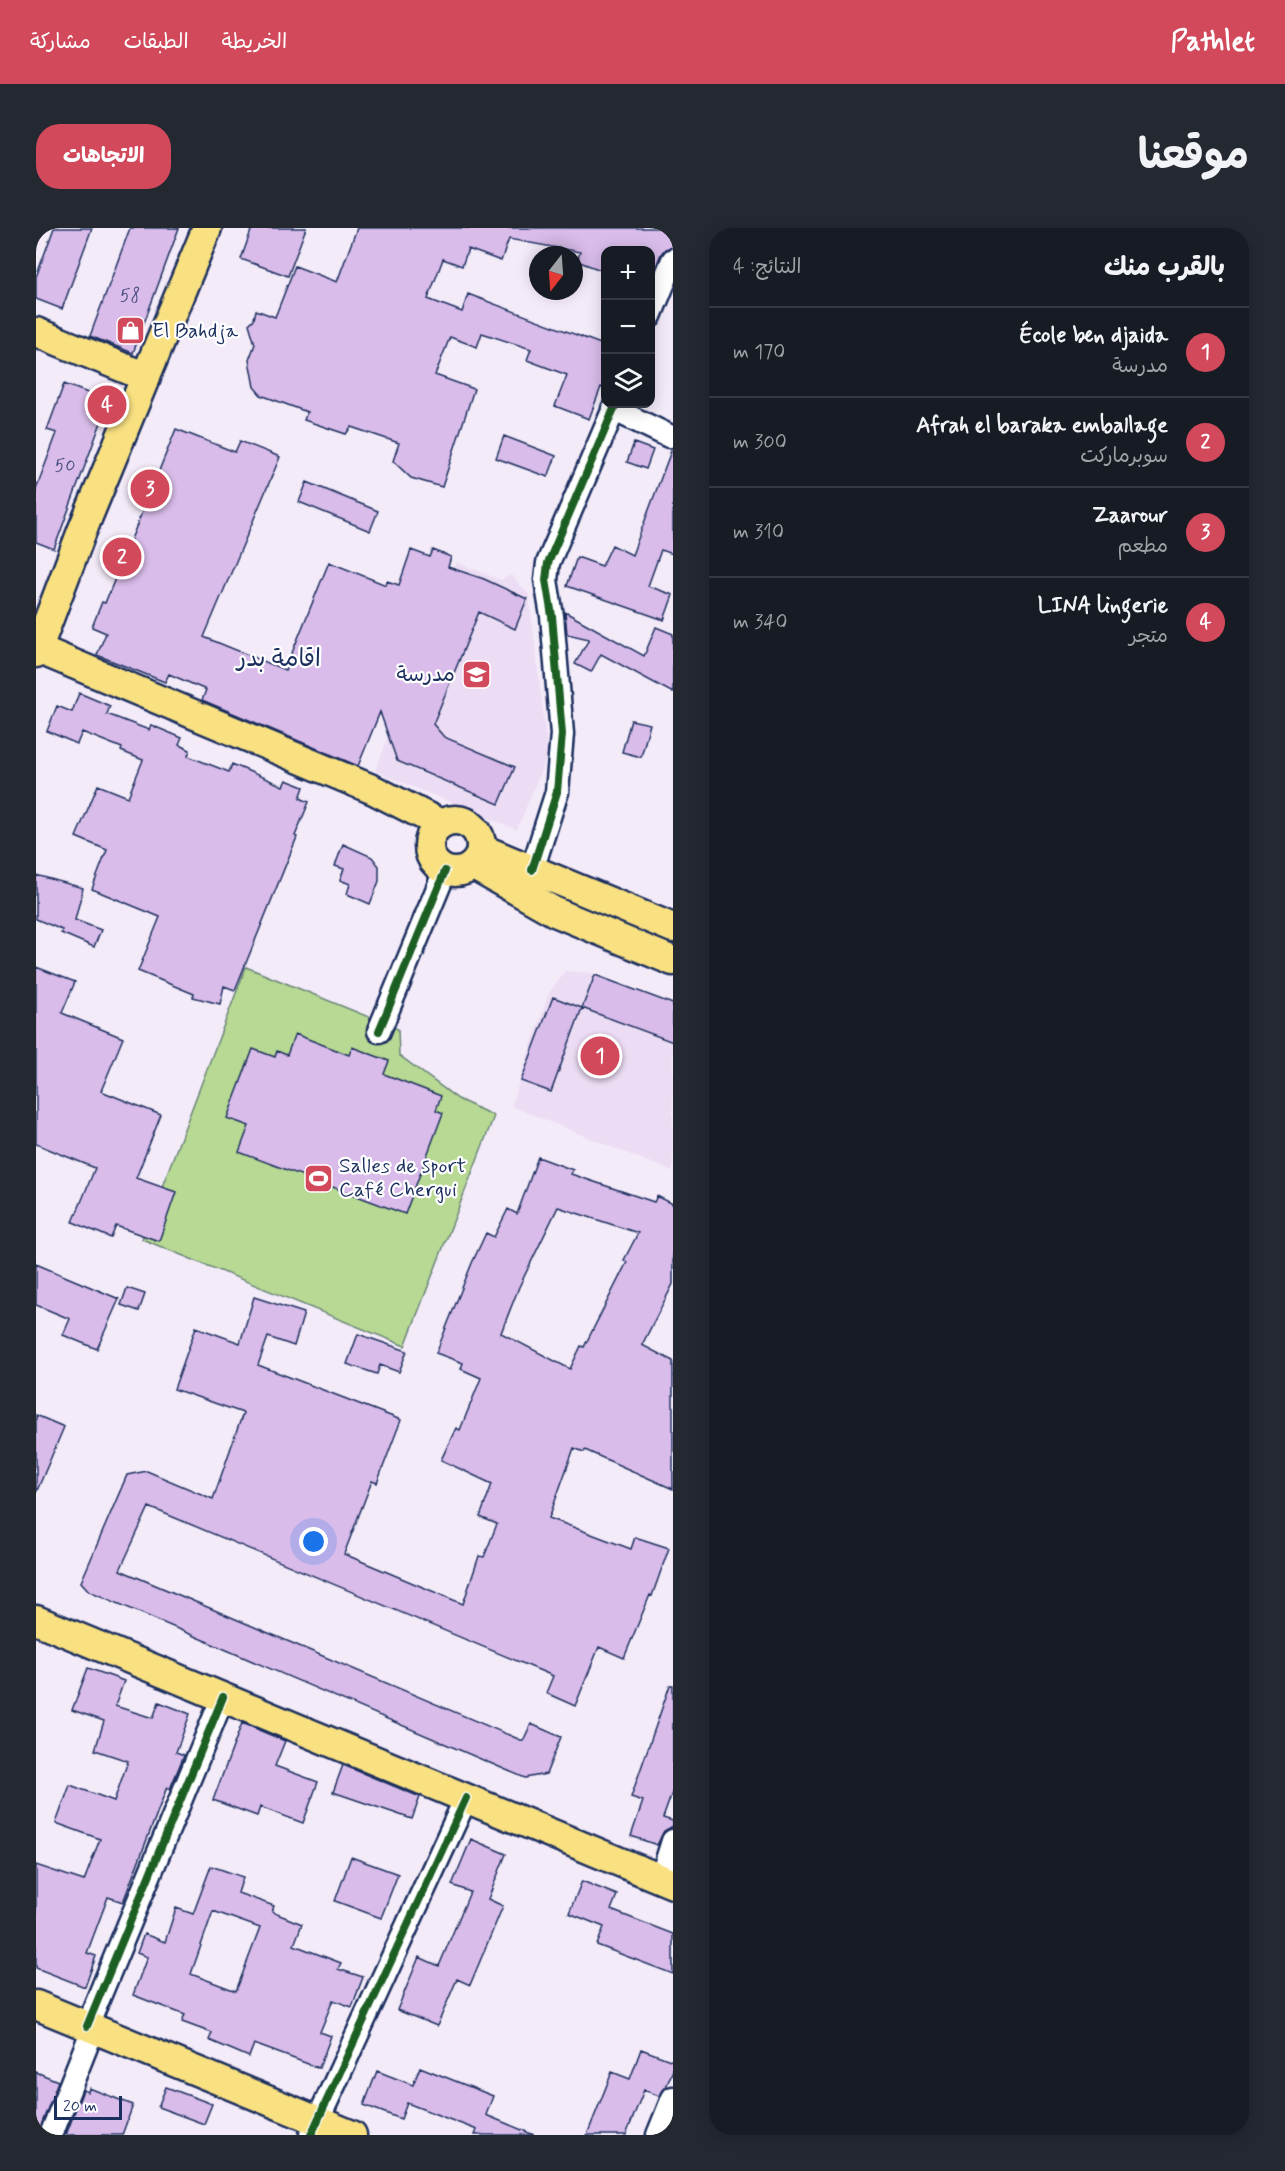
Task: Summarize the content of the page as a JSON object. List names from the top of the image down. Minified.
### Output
{"districts":["اقامة بدر"],"places":{"shop":["El Bahdja"],"school or university":["مدرسة"],"sports":["Salles de sport Café Chergui"]},"house_numbers":["58","50"],"scale_bar":"20 m","north":"bottom","page":{"header":"Pathlet","nav":["الخريطة","الطبقات","مشاركة"],"title":"موقعنا","buttons":"الاتجاهات","heading":["بالقرب منك","النتائج: 4"],"map_buttons":["+","−"],"list":[{"mark":"1","name":"École ben djaida","note":"مدرسة","value":"170 m"},{"mark":"2","name":"Afrah el baraka emballage","note":"سوبرماركت","value":"300 m"},{"mark":"3","name":"Zaarour","note":"مطعم","value":"310 m"},{"mark":"4","name":"LINA lingerie","note":"متجر","value":"340 m"}],"pins":["4","3","2","1"],"scale":"20 m"}}
